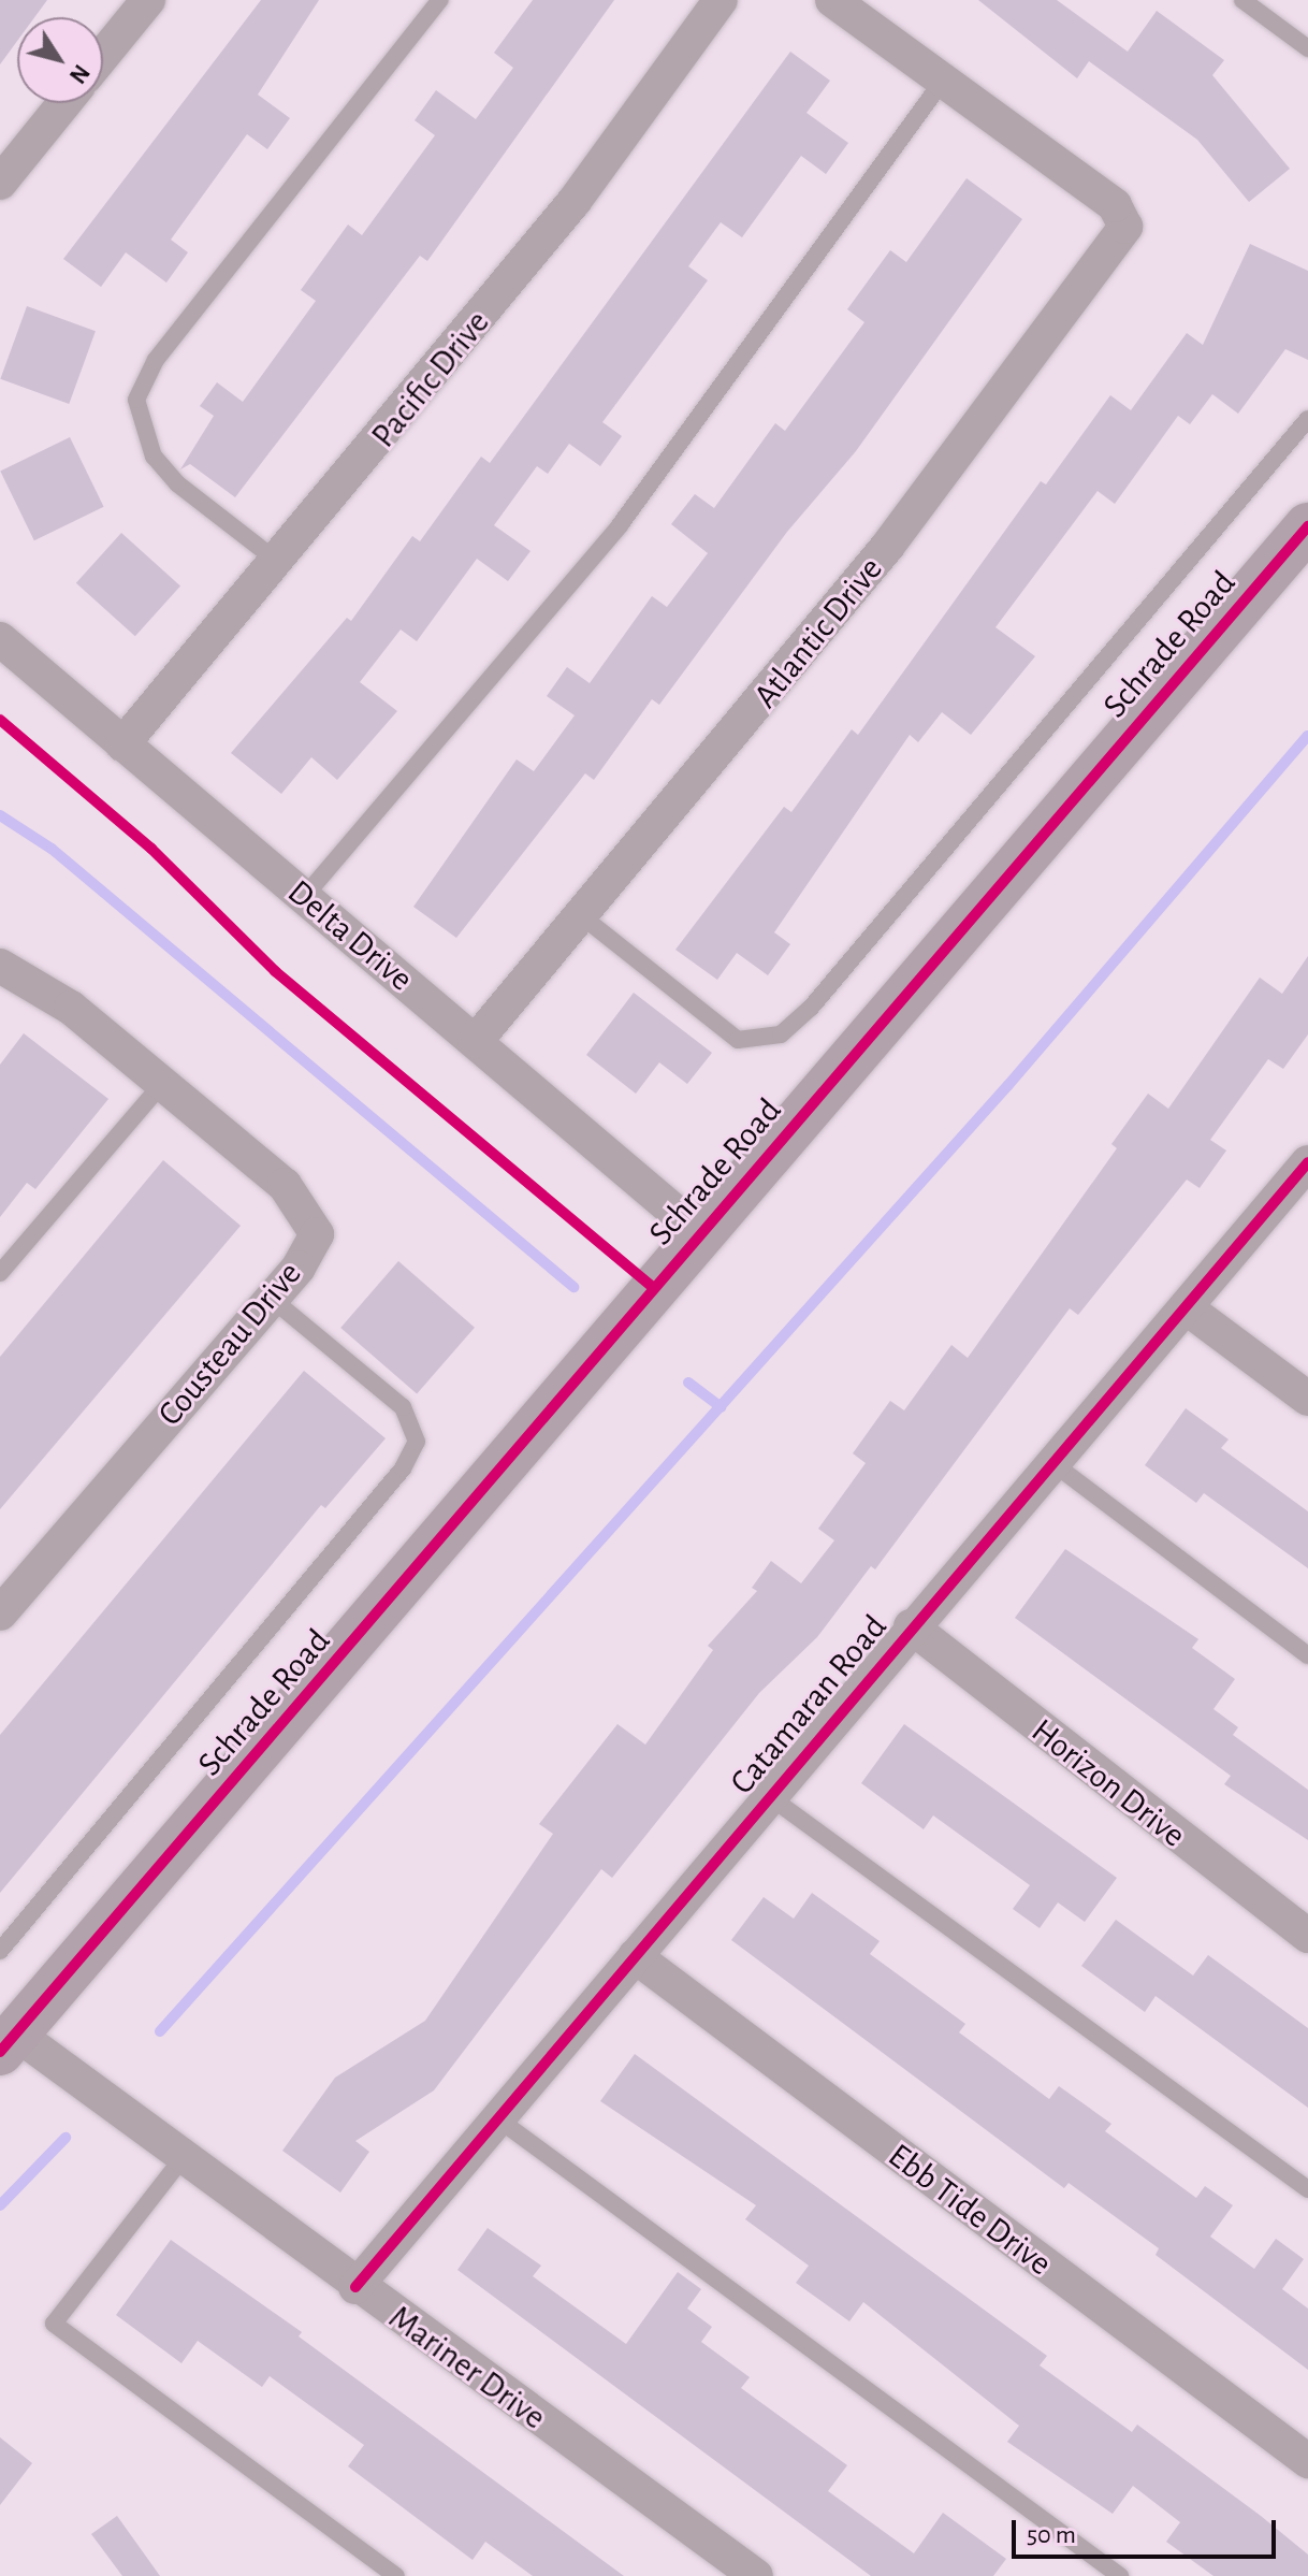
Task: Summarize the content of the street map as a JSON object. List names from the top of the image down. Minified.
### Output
{"streets":{"street":["Pacific Drive","Atlantic Drive","Schrade Road","Delta Drive","Cousteau Drive","Catamaran Road","Horizon Drive","Ebb Tide Drive","Mariner Drive"]},"crossings":[["Pacific Drive","Delta Drive"],["Atlantic Drive","Delta Drive"],["Schrade Road","Delta Drive"],["Schrade Road","Mariner Drive"],["Catamaran Road","Horizon Drive"],["Catamaran Road","Ebb Tide Drive"],["Catamaran Road","Mariner Drive"]],"scale_bar":"50 m","north":"bottom right"}
